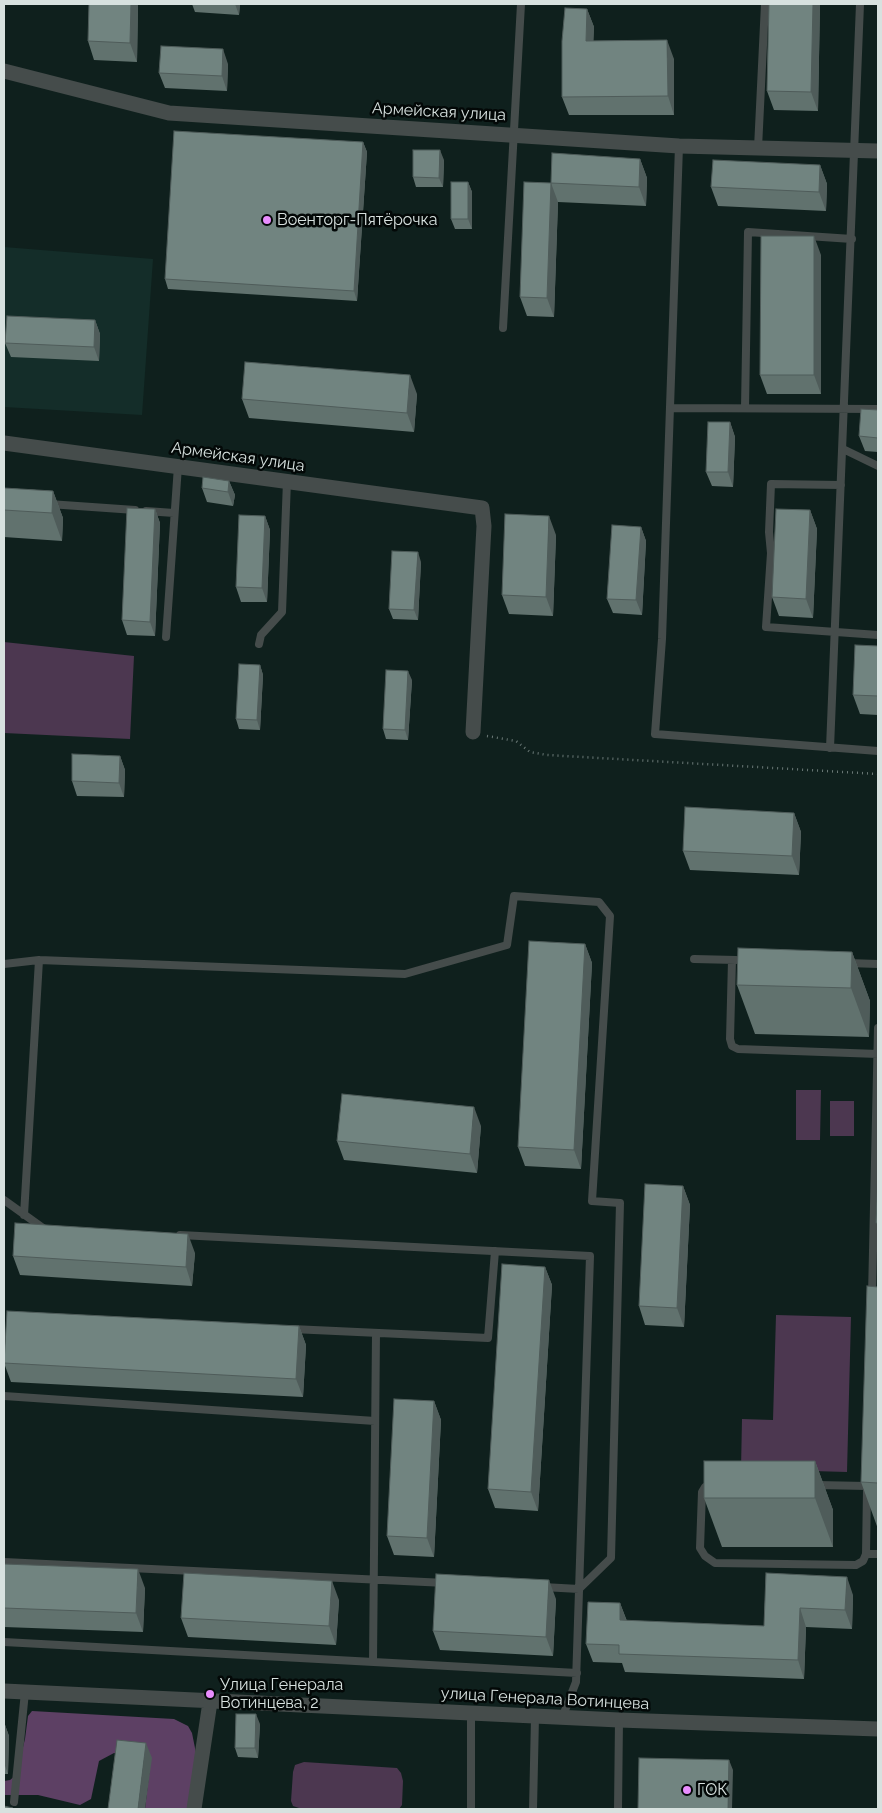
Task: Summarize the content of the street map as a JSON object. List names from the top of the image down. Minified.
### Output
{"streets":{"street":["Армейская улица","улица Генерала Вотинцева"]},"places":["Военторг-Пятёрочка","Улица Генерала Вотинцева, 2","ГОК"]}
